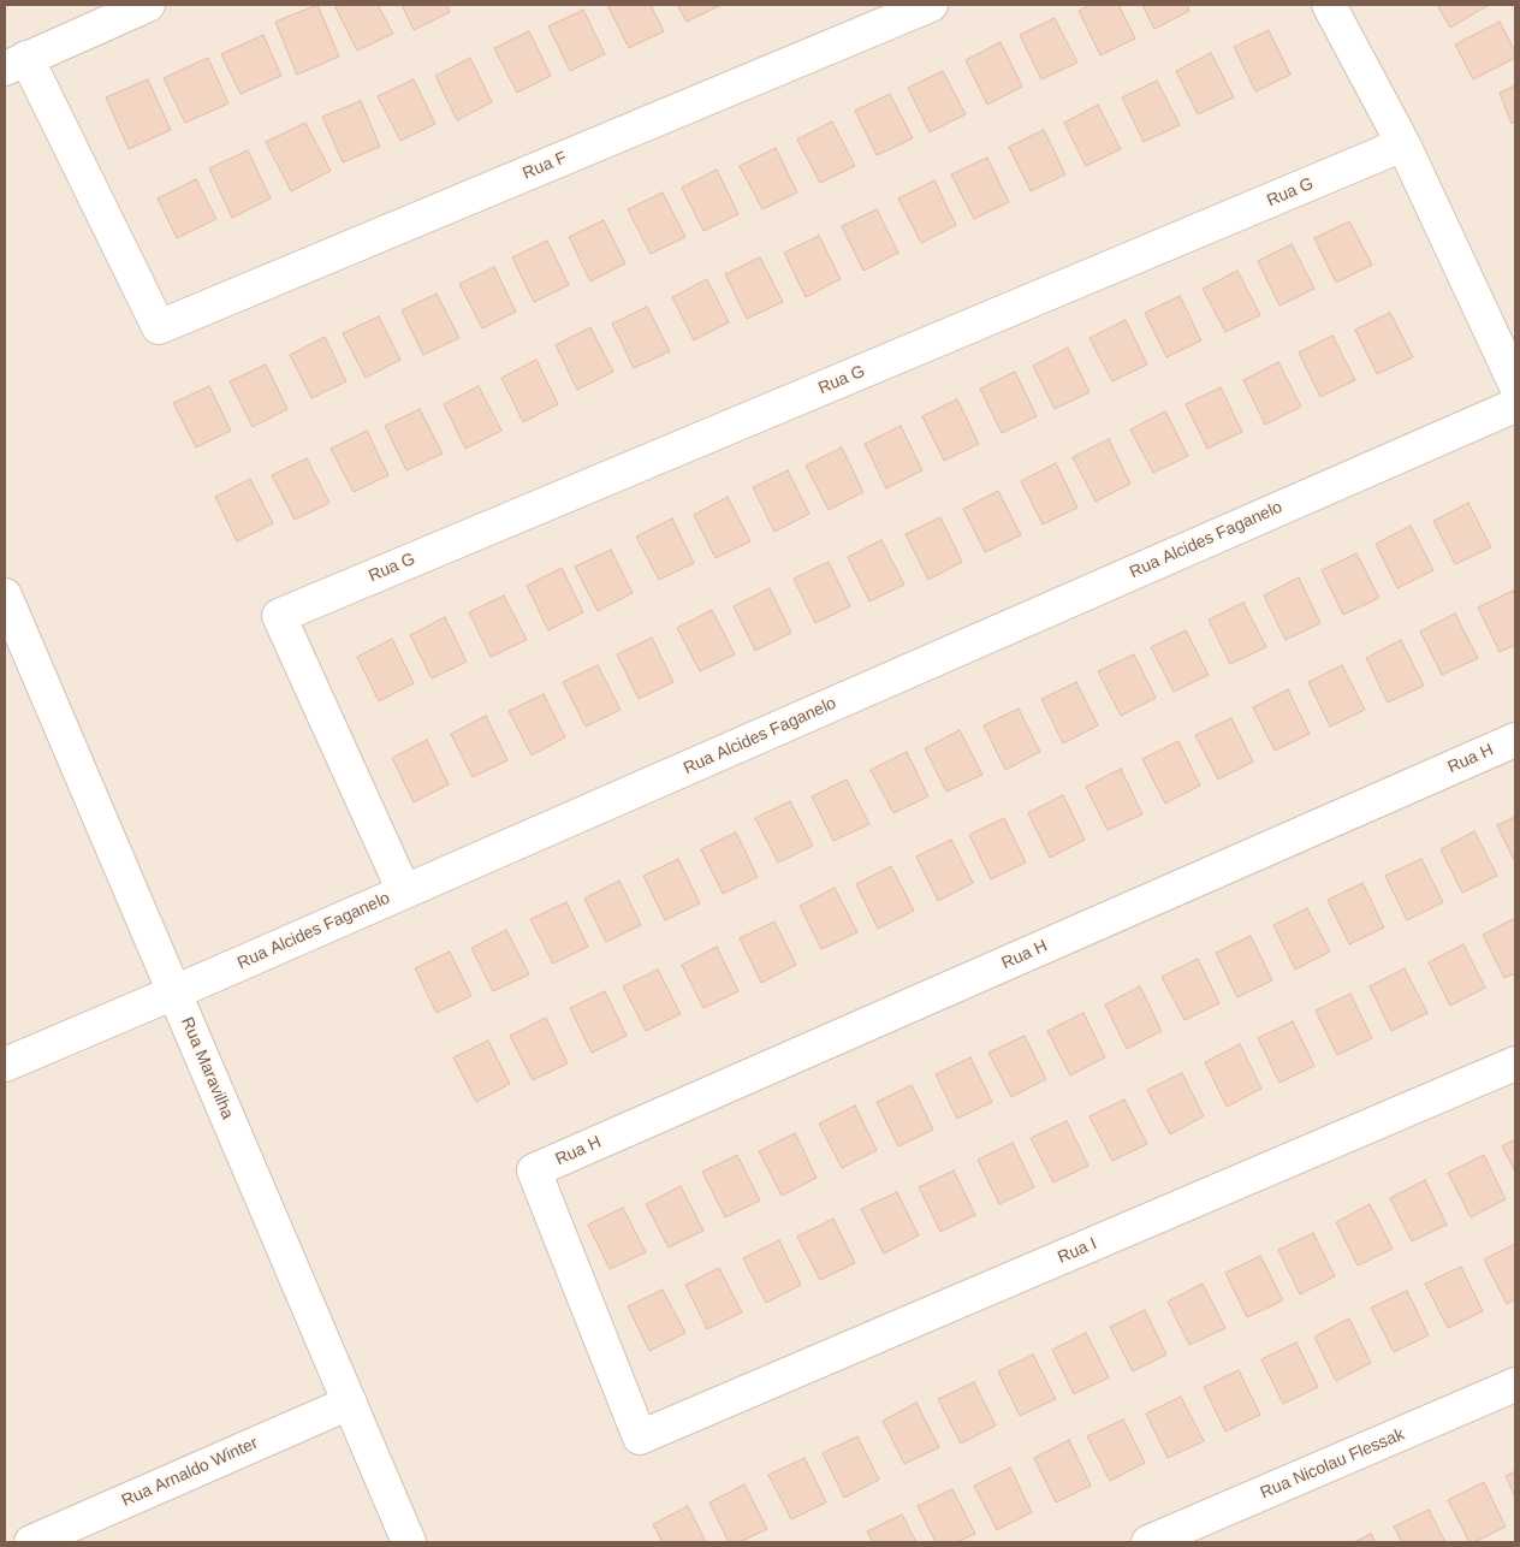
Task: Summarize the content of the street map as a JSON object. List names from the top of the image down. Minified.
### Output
{"streets":{"street":["Rua F","Rua G","Rua Alcides Faganelo","Rua H","Rua Maravilha","Rua I","Rua Nicolau Flessak","Rua Arnaldo Winter"]},"crossings":[["Rua G","Rua Alcides Faganelo"],["Rua Alcides Faganelo","Rua Maravilha"],["Rua H","Rua I"],["Rua Maravilha","Rua Arnaldo Winter"]]}
